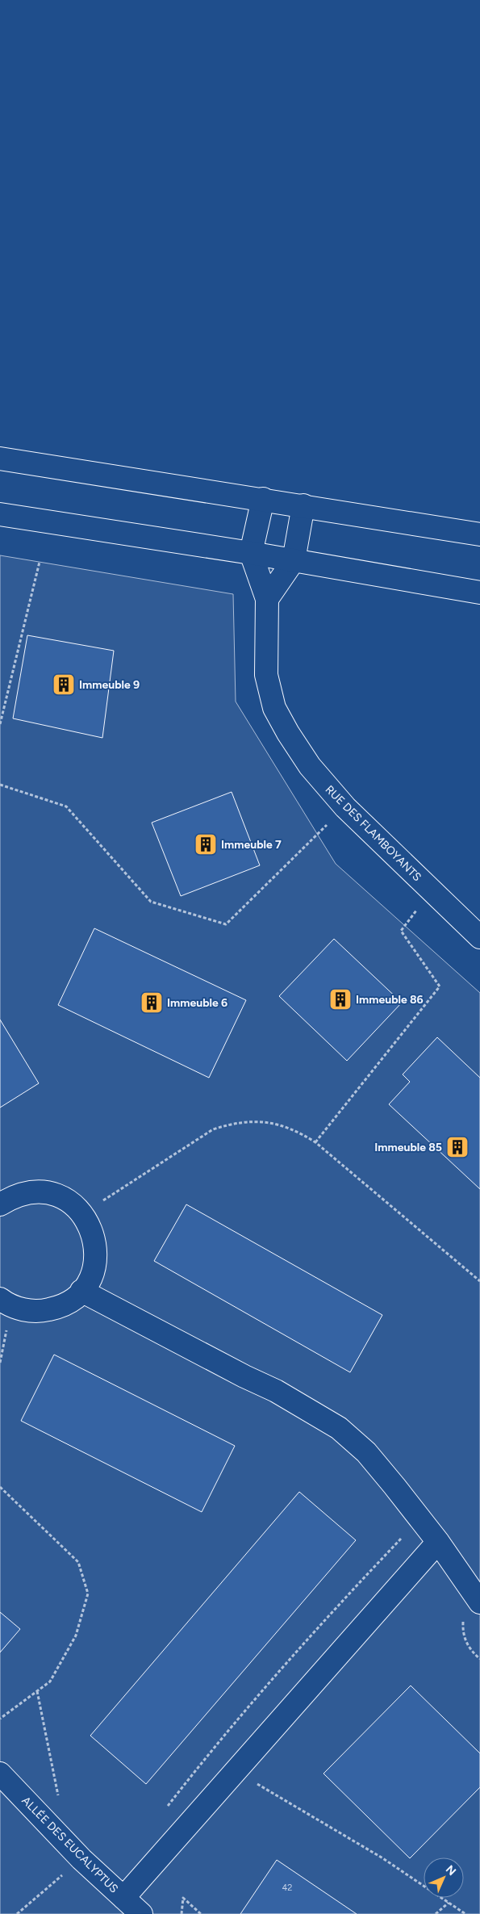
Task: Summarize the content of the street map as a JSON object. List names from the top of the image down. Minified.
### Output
{"streets":{"street":["RUE DES FLAMBOYANTS","ALLÉE DES EUCALYPTUS"]},"places":{"building":["Immeuble 9","Immeuble 7","Immeuble 86","Immeuble 6","Immeuble 85"]},"house_numbers":["42"],"north":"top right"}
